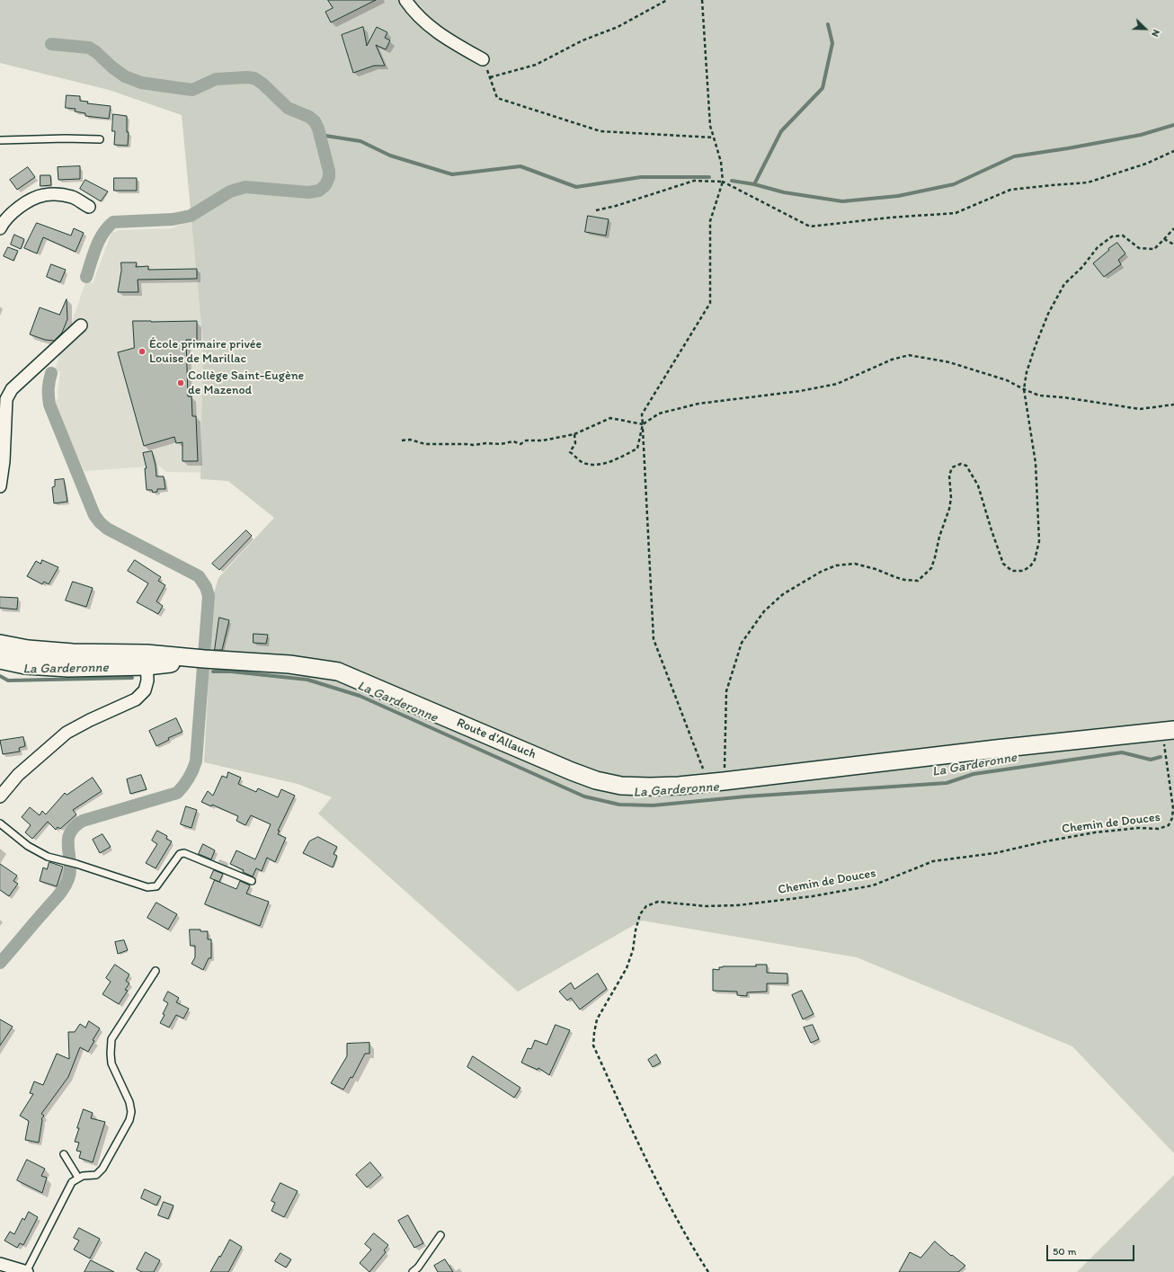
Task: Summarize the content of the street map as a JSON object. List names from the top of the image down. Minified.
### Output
{"streets":{"main road":["Route d'Allauch"],"path":["Chemin de Douces"]},"crossings":[["Route d'Allauch","Chemin de Douces"]],"water":["La Garderonne"],"places":["École primaire privée Louise de Marillac","Collège Saint-Eugène de Mazenod"],"scale_bar":"50 m","north":"bottom right"}
